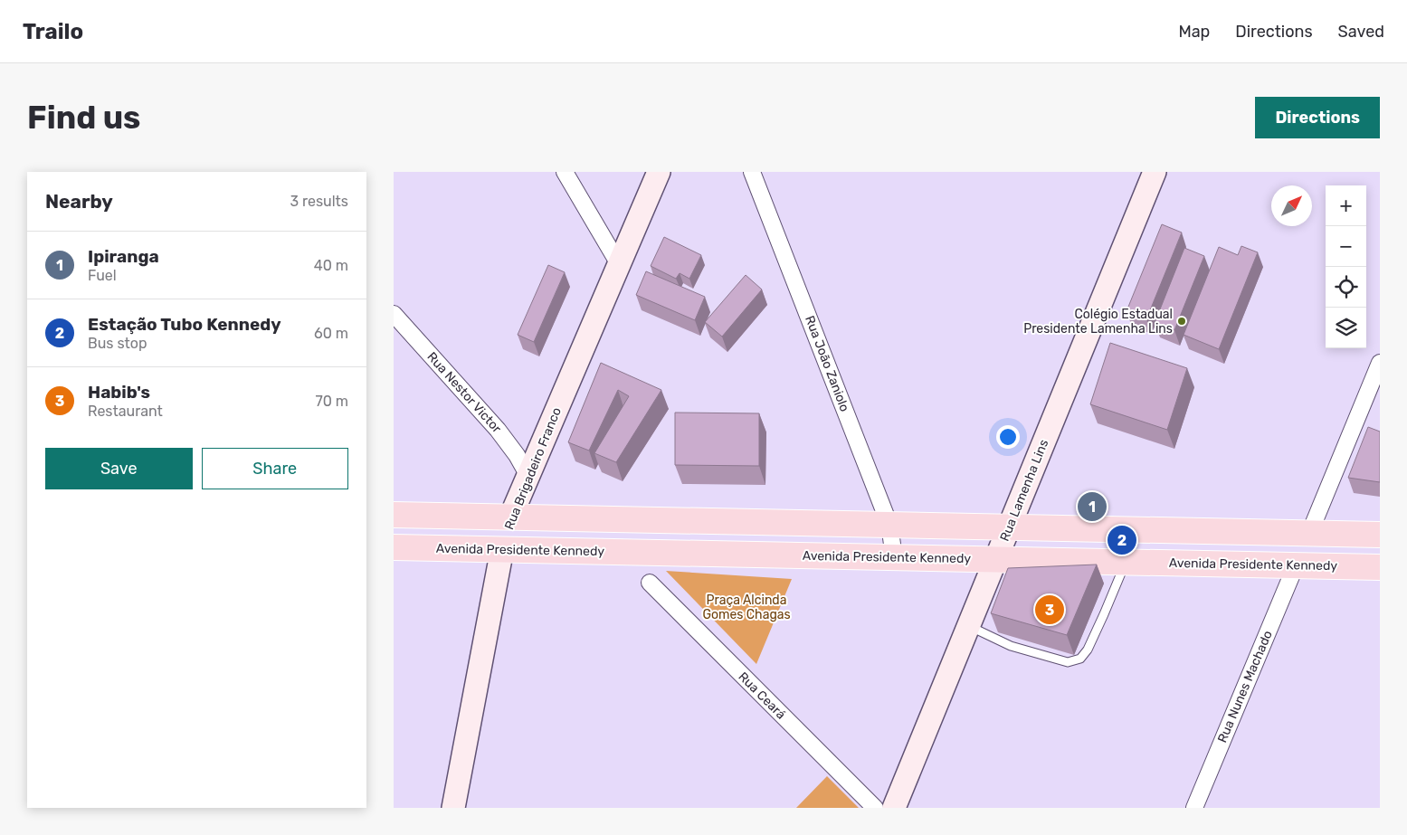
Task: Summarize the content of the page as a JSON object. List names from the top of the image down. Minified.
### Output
{"streets":{"main road":["Rua Brigadeiro Franco","Rua Lamenha Lins","Avenida Presidente Kennedy"],"street":["Rua João Zaniolo","Rua Nestor Victor","Rua Nunes Machado","Rua Ceará"]},"crossings":[["Rua João Zaniolo","Avenida Presidente Kennedy"],["Rua Nestor Victor","Rua Brigadeiro Franco"],["Rua Brigadeiro Franco","Avenida Presidente Kennedy"],["Rua Lamenha Lins","Avenida Presidente Kennedy"],["Avenida Presidente Kennedy","Rua Nunes Machado"]],"parks":["Praça Alcinda Gomes Chagas"],"places":["Colégio Estadual Presidente Lamenha Lins"],"north":"top right","page":{"header":"Trailo","nav":["Map","Directions","Saved"],"buttons":["Directions",["Save","Share"]],"title":"Find us","heading":["Nearby","3 results"],"map_buttons":["+","−"],"list":[{"mark":"1","name":"Ipiranga","note":"Fuel","value":"40 m"},{"mark":"2","name":"Estação Tubo Kennedy","note":"Bus stop","value":"60 m"},{"mark":"3","name":"Habib's","note":"Restaurant","value":"70 m"}],"pins":["1","2","3"]}}
